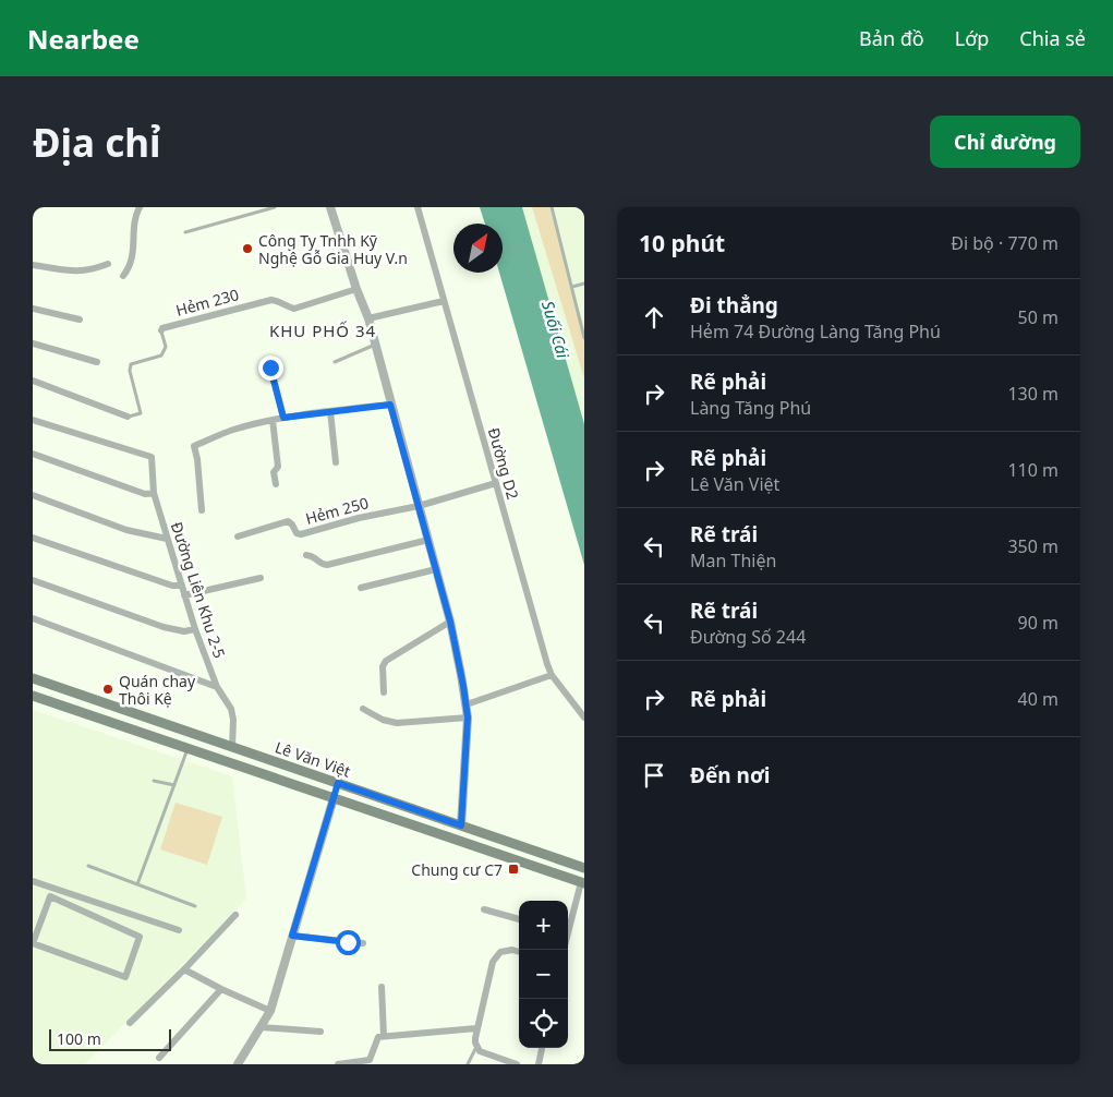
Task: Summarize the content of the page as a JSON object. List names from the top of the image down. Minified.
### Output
{"streets":{"main road":["Lê Văn Việt"],"street":["Hẻm 230","Đường D2","Hẻm 250","Đường Liên Khu 2-5"]},"crossings":[["Đường Liên Khu 2-5","Lê Văn Việt"]],"districts":["KHU PHỐ 34"],"water":["Suối Cái"],"places":{"other":["Công Ty Tnhh Kỹ Nghệ Gỗ Gia Huy V.n","Quán chay Thôi Kệ"],"transit":["Chung cư C7"]},"scale_bar":"100 m","north":"top right","page":{"header":"Nearbee","nav":["Bản đồ","Lớp","Chia sẻ"],"buttons":"Chỉ đường","title":"Địa chỉ","heading":["10 phút","Đi bộ · 770 m"],"list":[["Đi thẳng","Hẻm 74 Đường Làng Tăng Phú","50 m"],["Rẽ phải","Làng Tăng Phú","130 m"],["Rẽ phải","Lê Văn Việt","110 m"],["Rẽ trái","Man Thiện","350 m"],["Rẽ trái","Đường Số 244","90 m"],["Rẽ phải","40 m"],"Đến nơi"],"map_buttons":["+","−"],"scale":"100 m"}}
